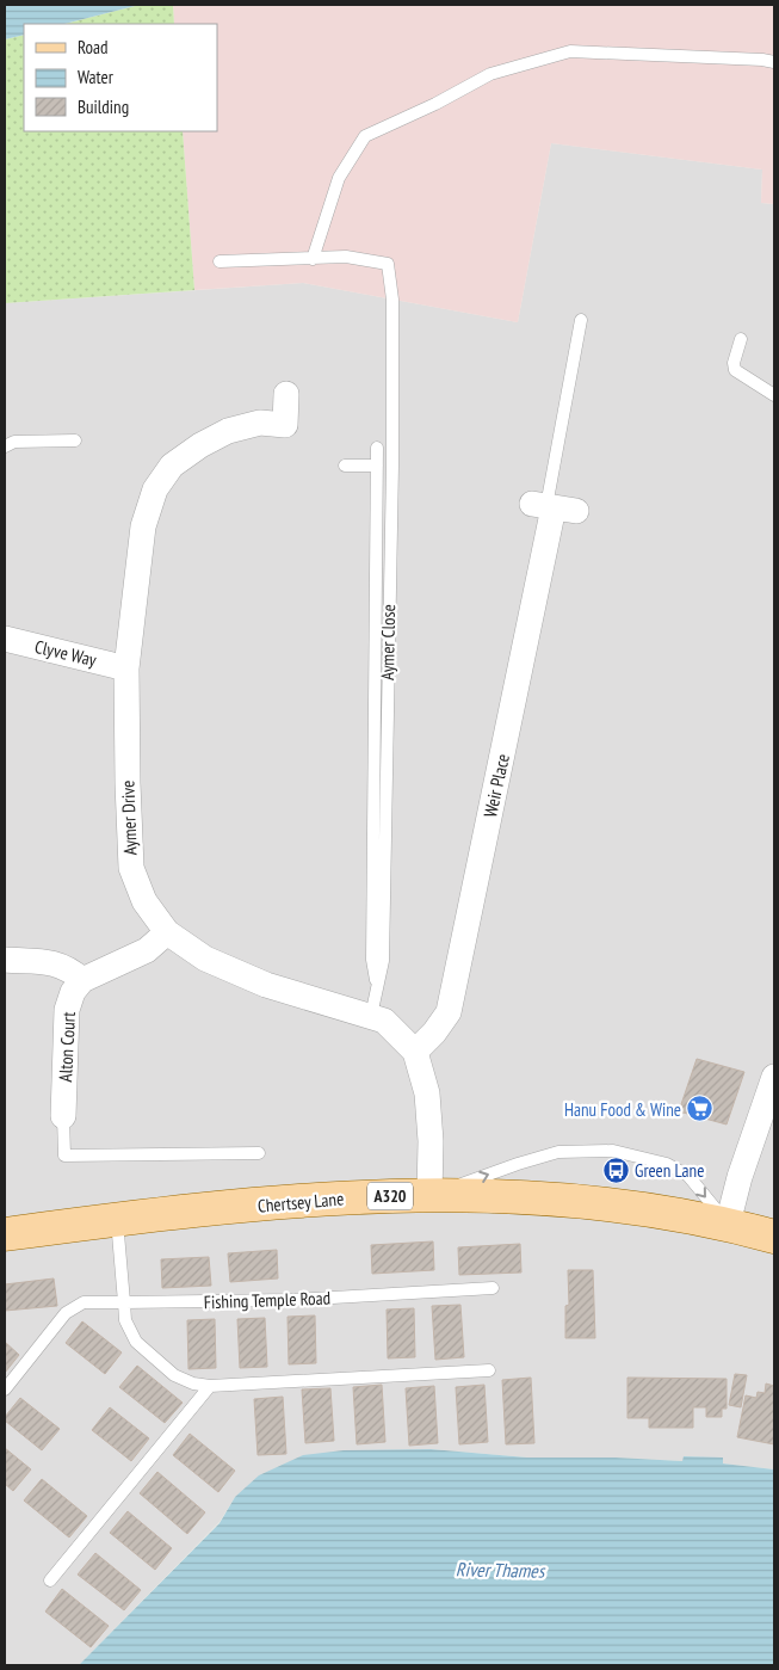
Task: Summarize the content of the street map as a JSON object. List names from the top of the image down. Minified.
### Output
{"streets":{"main road":["A320","Chertsey Lane"],"street":["Clyve Way","Weir Place","Aymer Drive","Alton Court"],"lane":["Aymer Close","Fishing Temple Road"]},"crossings":[["Aymer Close","Aymer Drive"],["Clyve Way","Aymer Drive"],["Weir Place","Aymer Drive"]],"water":["River Thames"],"places":{"supermarket":["Hanu Food & Wine"],"bus stop":["Green Lane"]},"legend":["Road","Water","Building"]}
